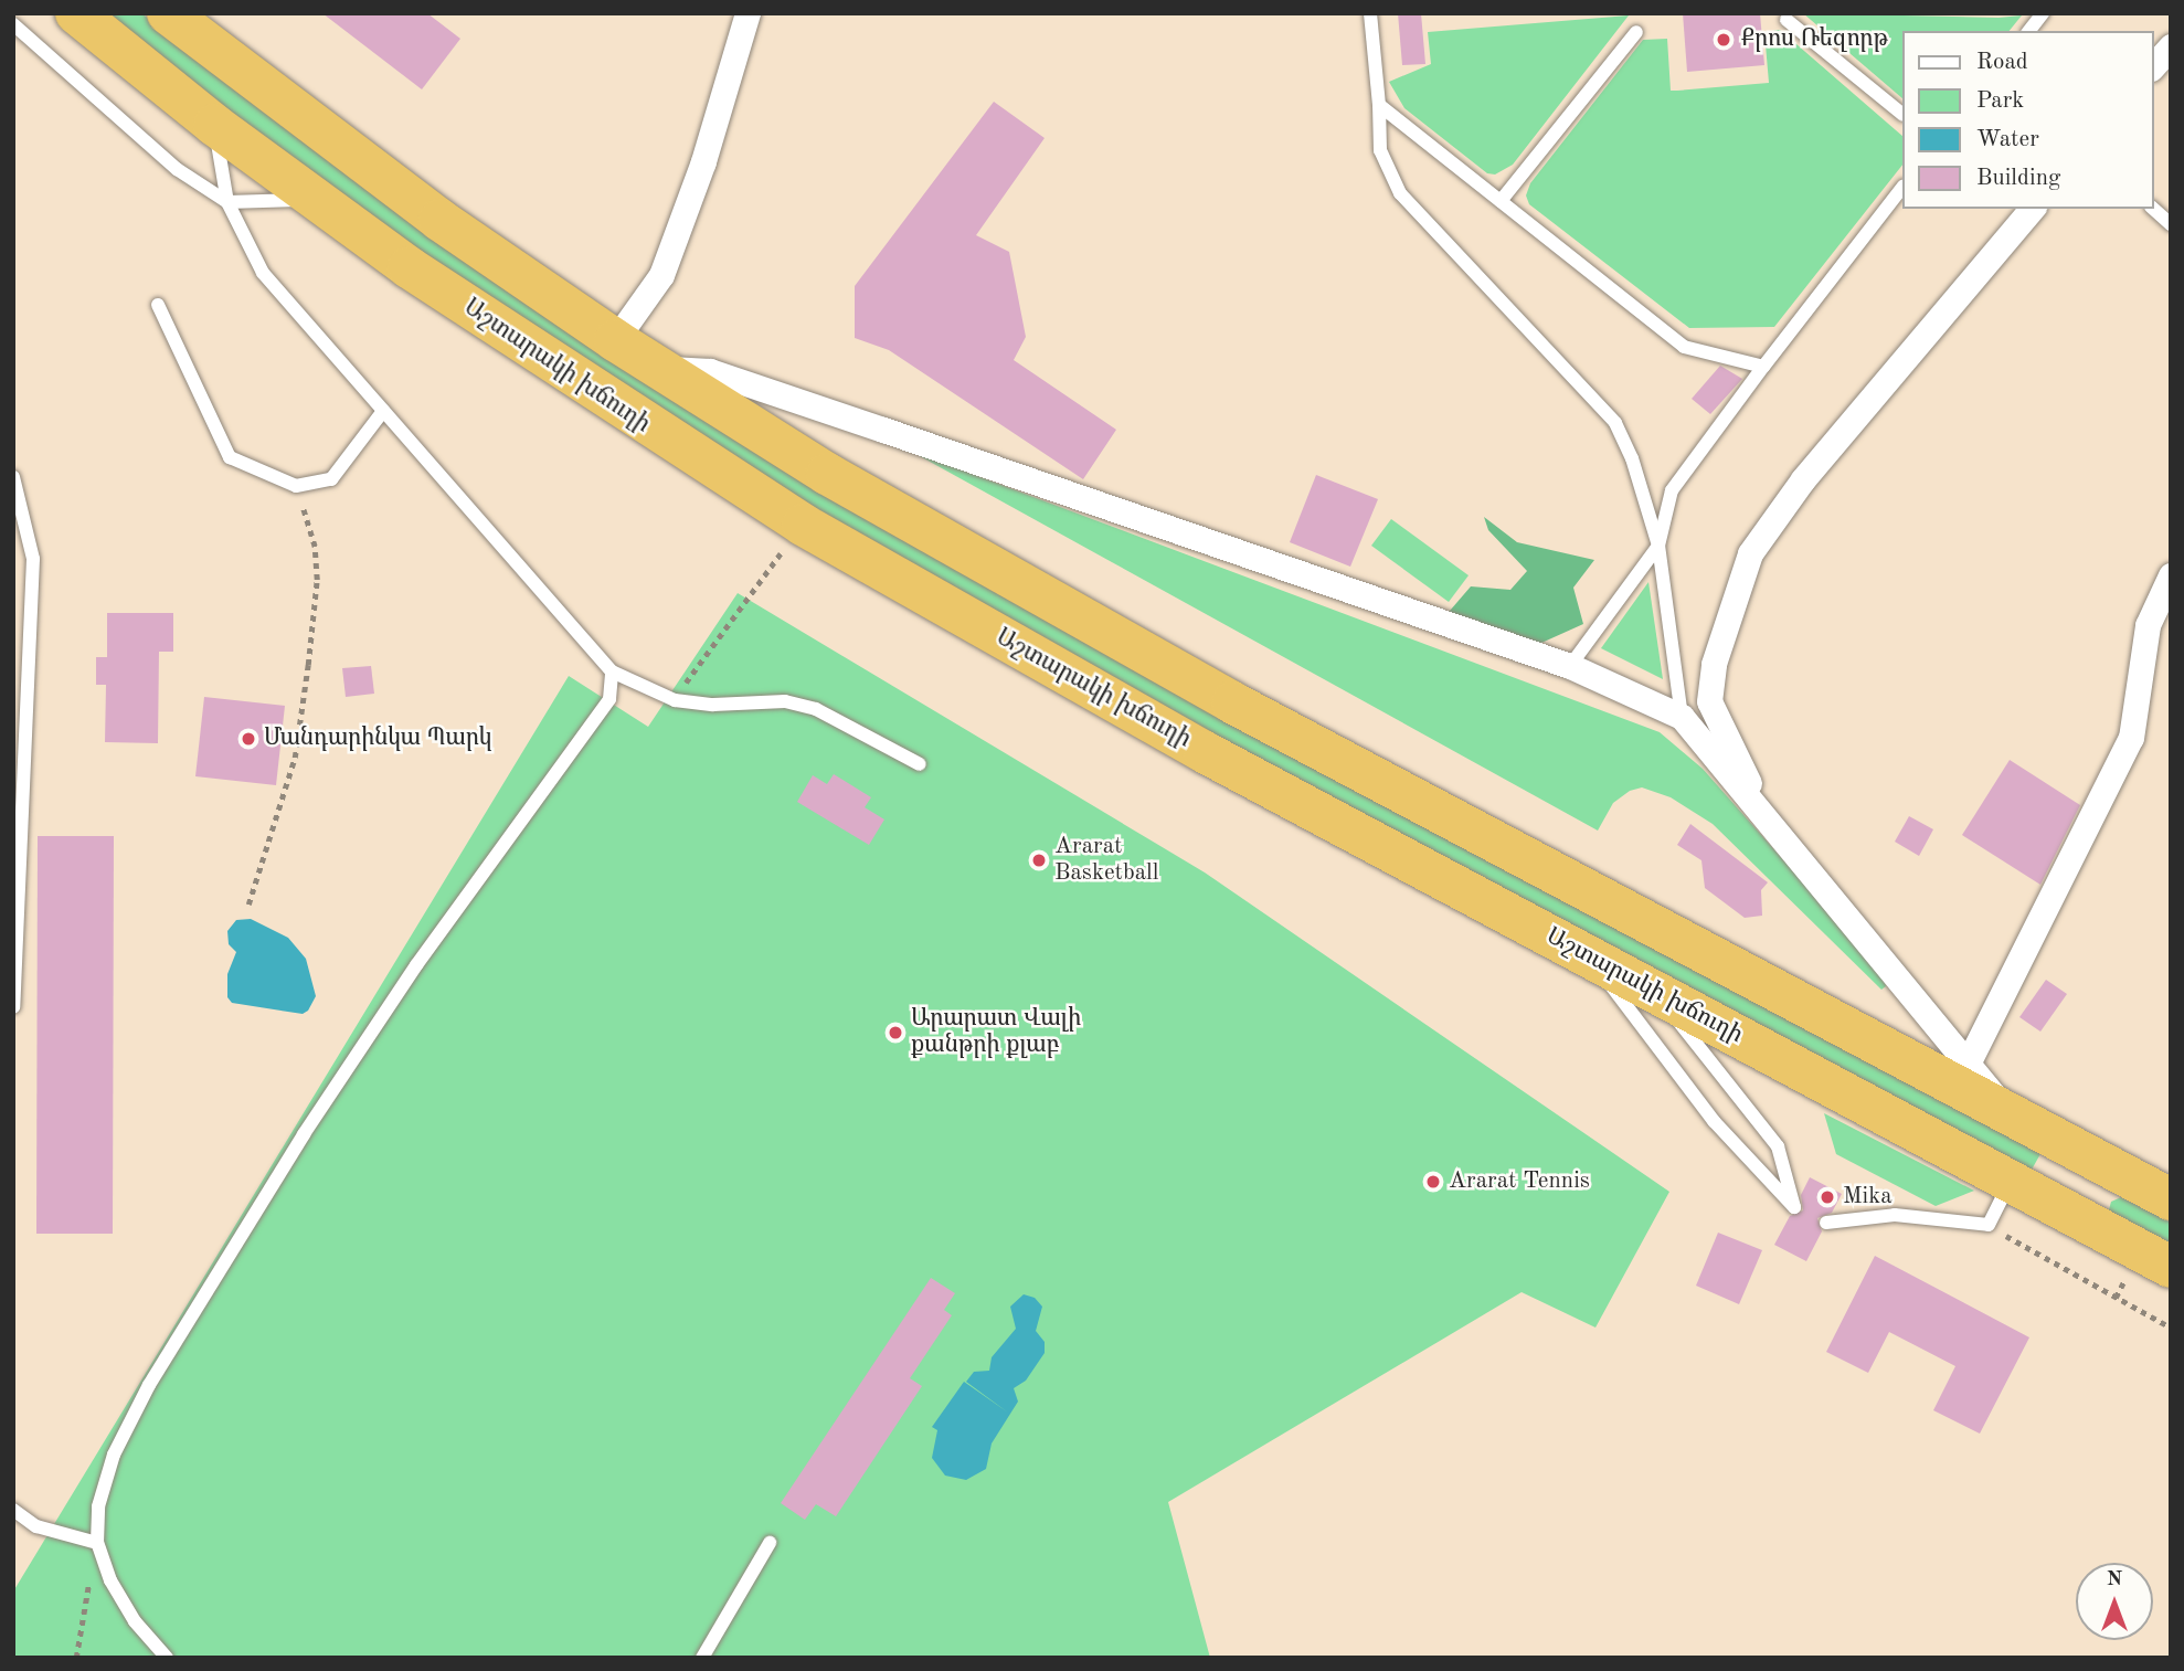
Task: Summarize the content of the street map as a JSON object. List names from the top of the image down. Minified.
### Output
{"streets":{"highway":["Աշտարակի խճուղի"]},"places":["Քրոս Ռեզորթ","Մանդարինկա Պարկ","Ararat Basketball","Արարատ Վալի քանթրի քլաբ","Ararat Tennis","Mika"],"legend":["Road","Park","Water","Building"],"north":"top"}
